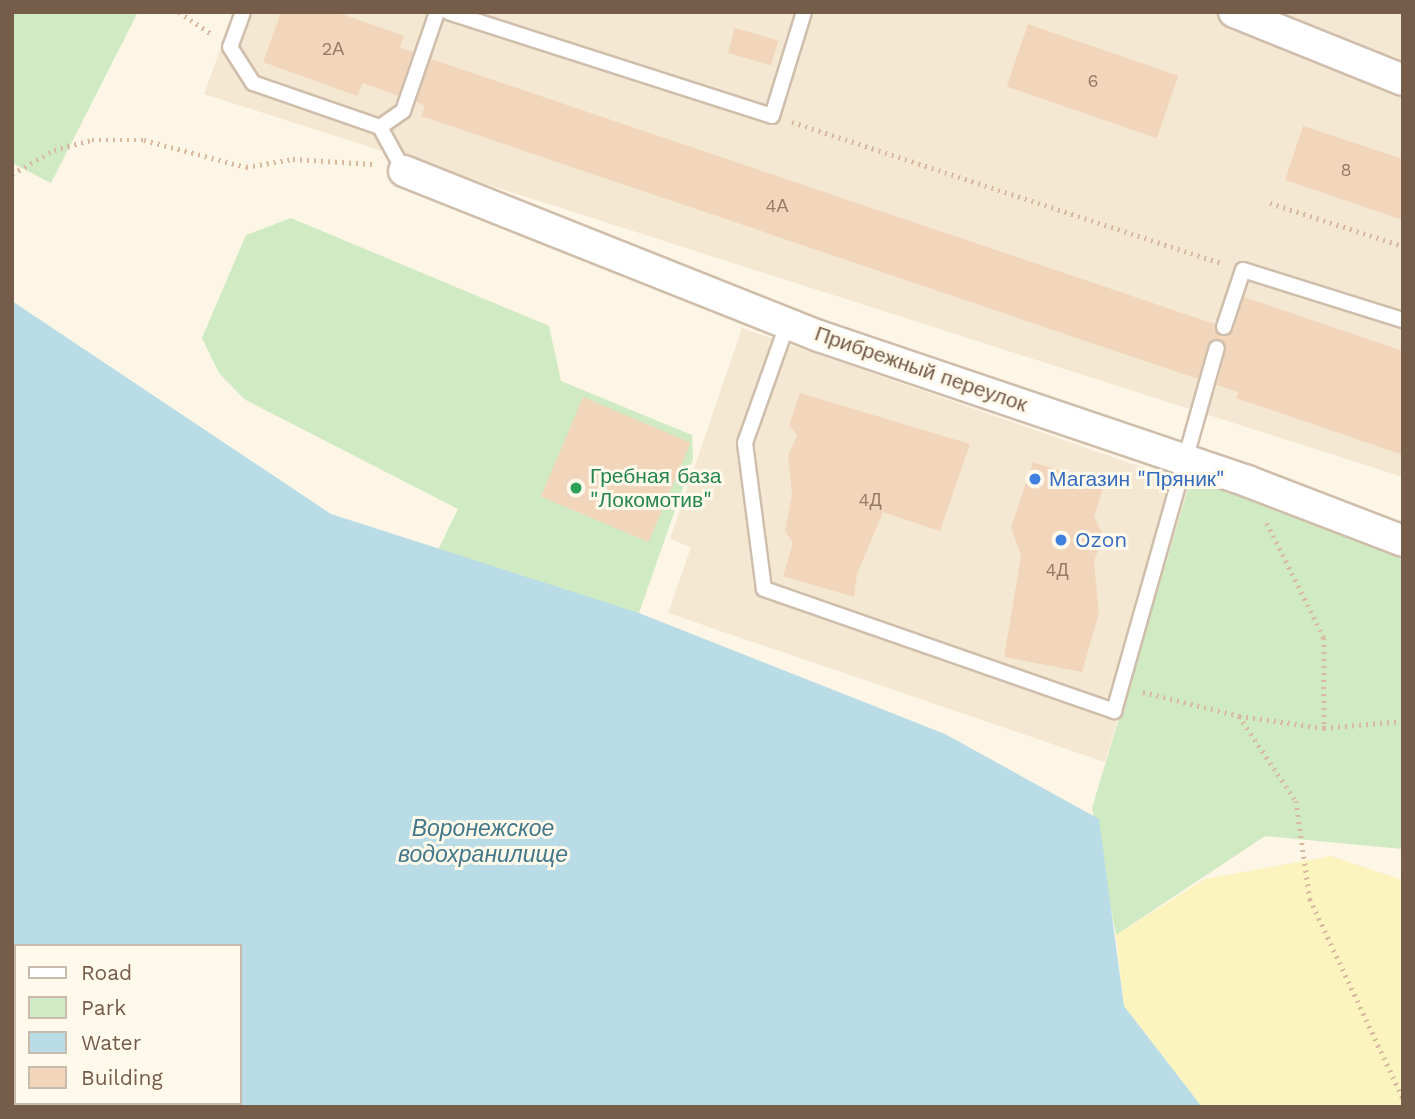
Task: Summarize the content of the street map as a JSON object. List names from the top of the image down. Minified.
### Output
{"streets":{"street":["Прибрежный переулок"]},"water":["Воронежское водохранилище"],"places":["Магазин \"Пряник\"","Гребная база \"Локомотив\"","Ozon"],"house_numbers":["2А","6","8","4А","4Д","4Д"],"legend":["Road","Park","Water","Building"]}
